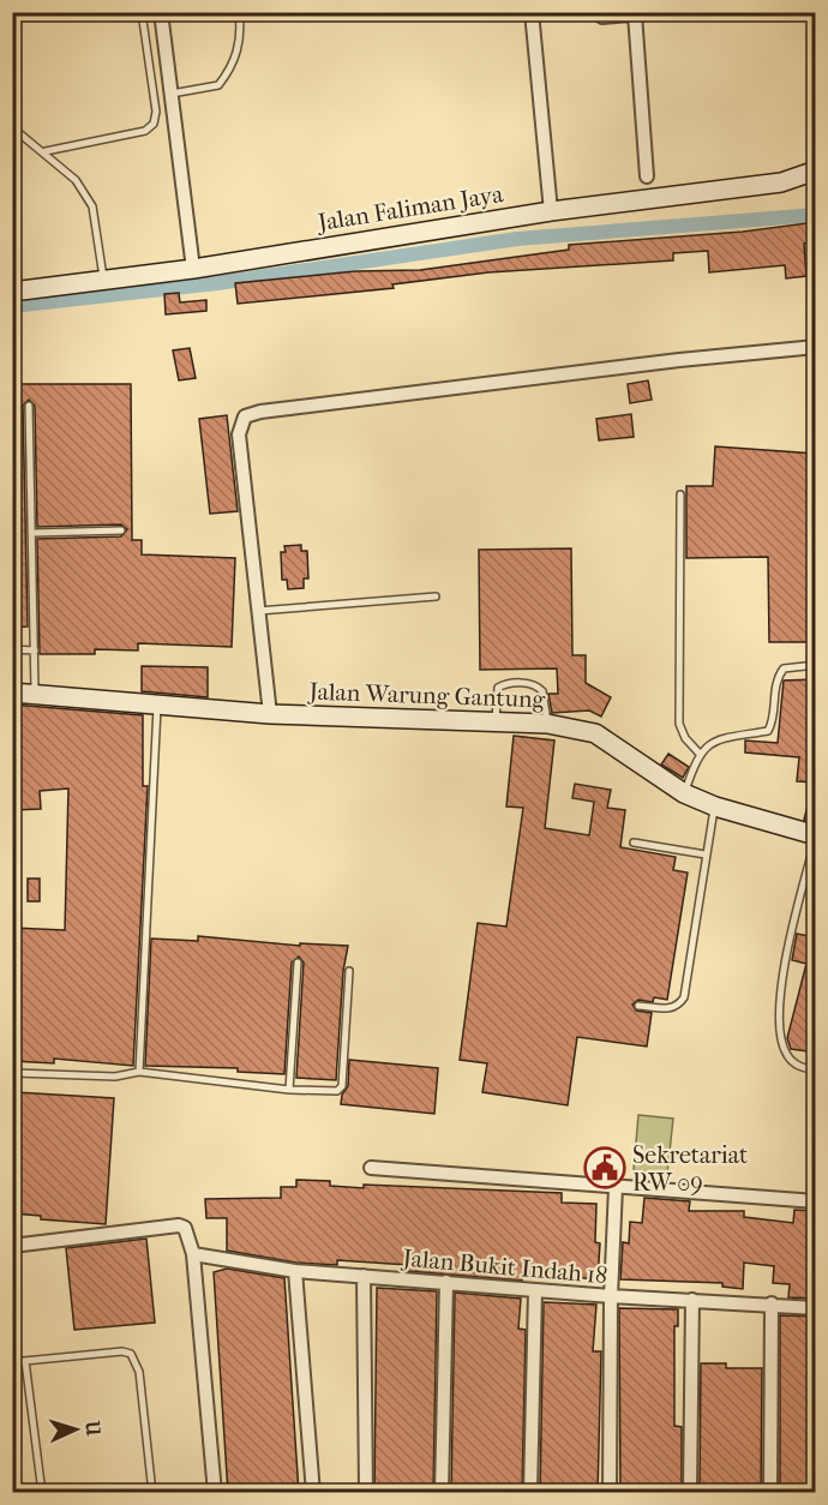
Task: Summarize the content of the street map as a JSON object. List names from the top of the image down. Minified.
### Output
{"streets":{"street":["Jalan Faliman Jaya","Jalan Warung Gantung","Jalan Bukit Indah 18"]},"places":{"public building":["Sekretariat RW 09"]},"north":"right"}
